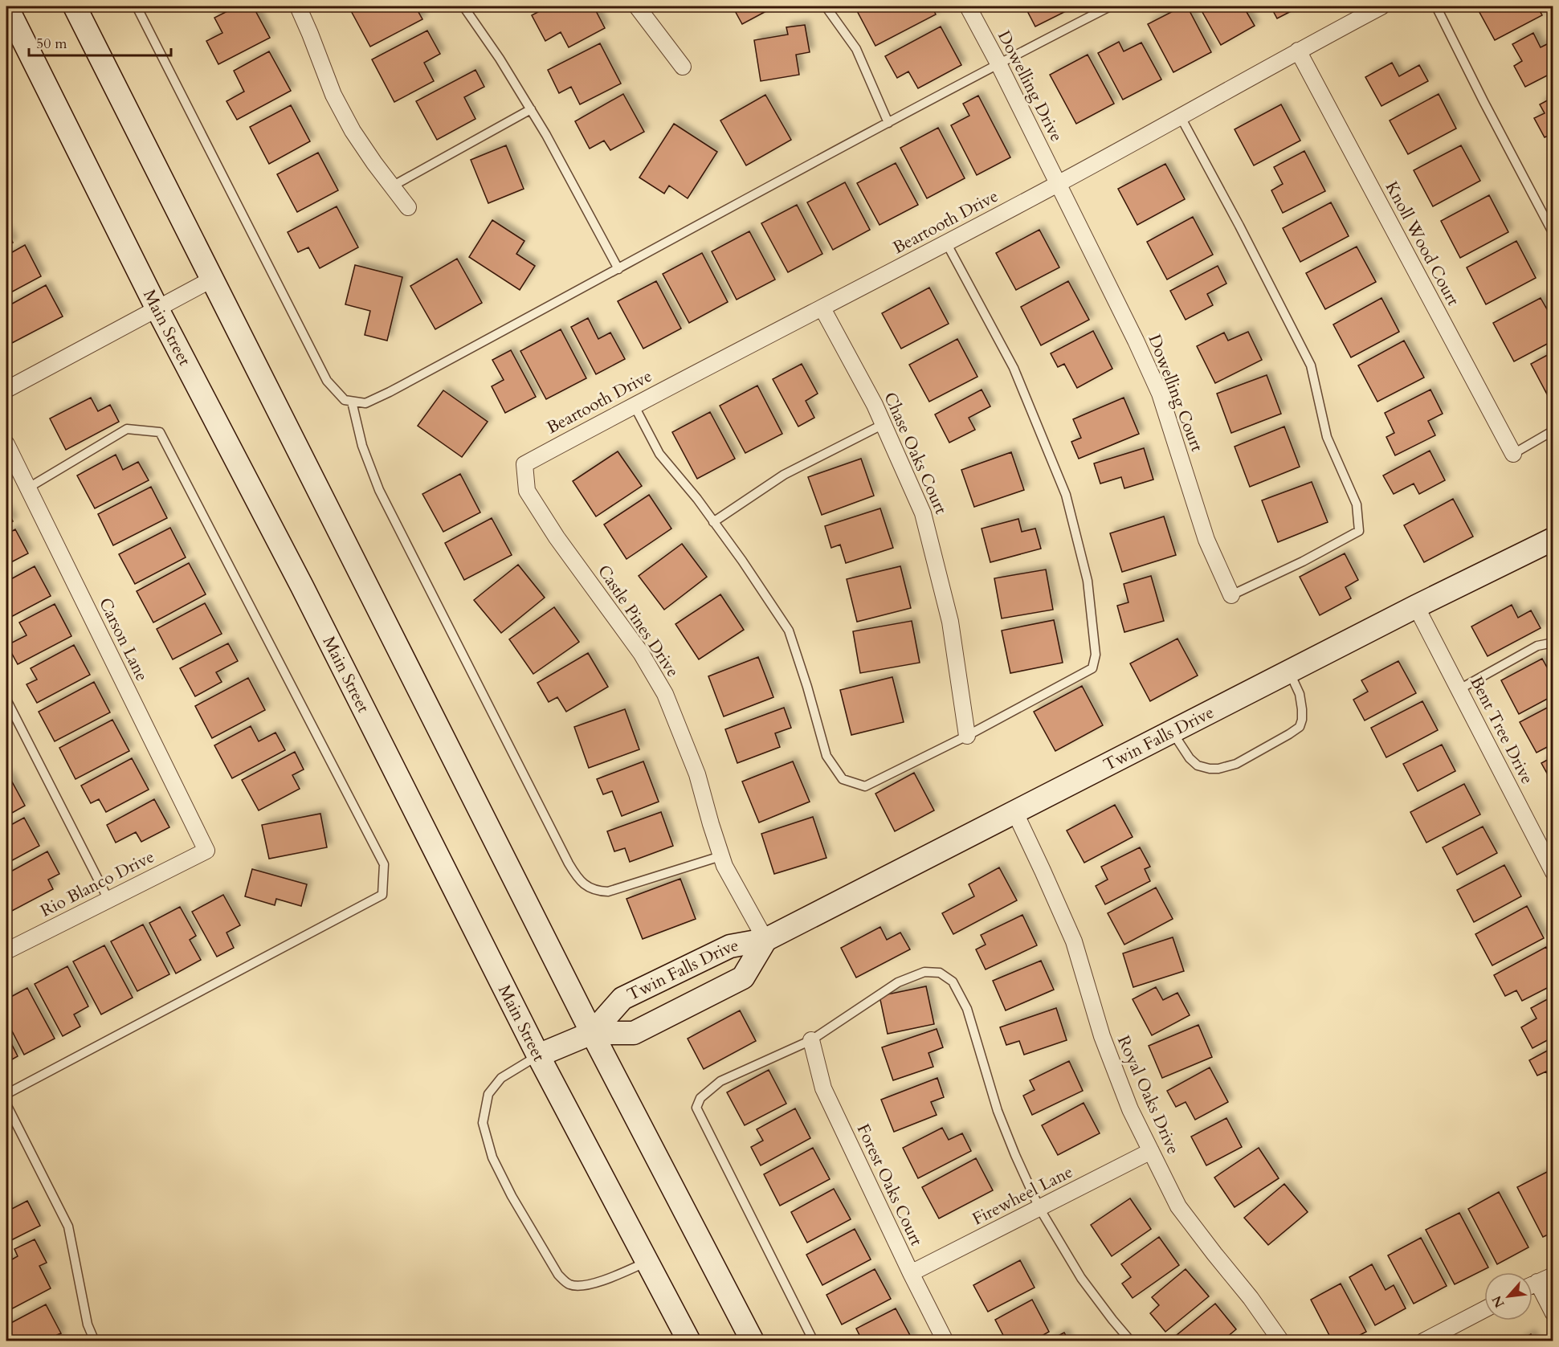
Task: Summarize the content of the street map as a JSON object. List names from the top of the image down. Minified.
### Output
{"streets":{"main road":["Main Street","Twin Falls Drive"],"street":["Dowelling Drive","Beartooth Drive","Knoll Wood Court","Dowelling Court","Chase Oaks Court","Castle Pines Drive","Carson Lane","Bent Tree Drive","Rio Blanco Drive","Royal Oaks Drive","Forest Oaks Court","Firewheel Lane"]},"crossings":[["Dowelling Drive","Beartooth Drive"],["Dowelling Drive","Dowelling Court"],["Beartooth Drive","Knoll Wood Court"],["Beartooth Drive","Dowelling Court"],["Beartooth Drive","Chase Oaks Court"],["Beartooth Drive","Castle Pines Drive"],["Castle Pines Drive","Twin Falls Drive"],["Carson Lane","Rio Blanco Drive"],["Bent Tree Drive","Twin Falls Drive"],["Twin Falls Drive","Royal Oaks Drive"],["Royal Oaks Drive","Firewheel Lane"],["Forest Oaks Court","Firewheel Lane"]],"scale_bar":"50 m","north":"bottom left"}
